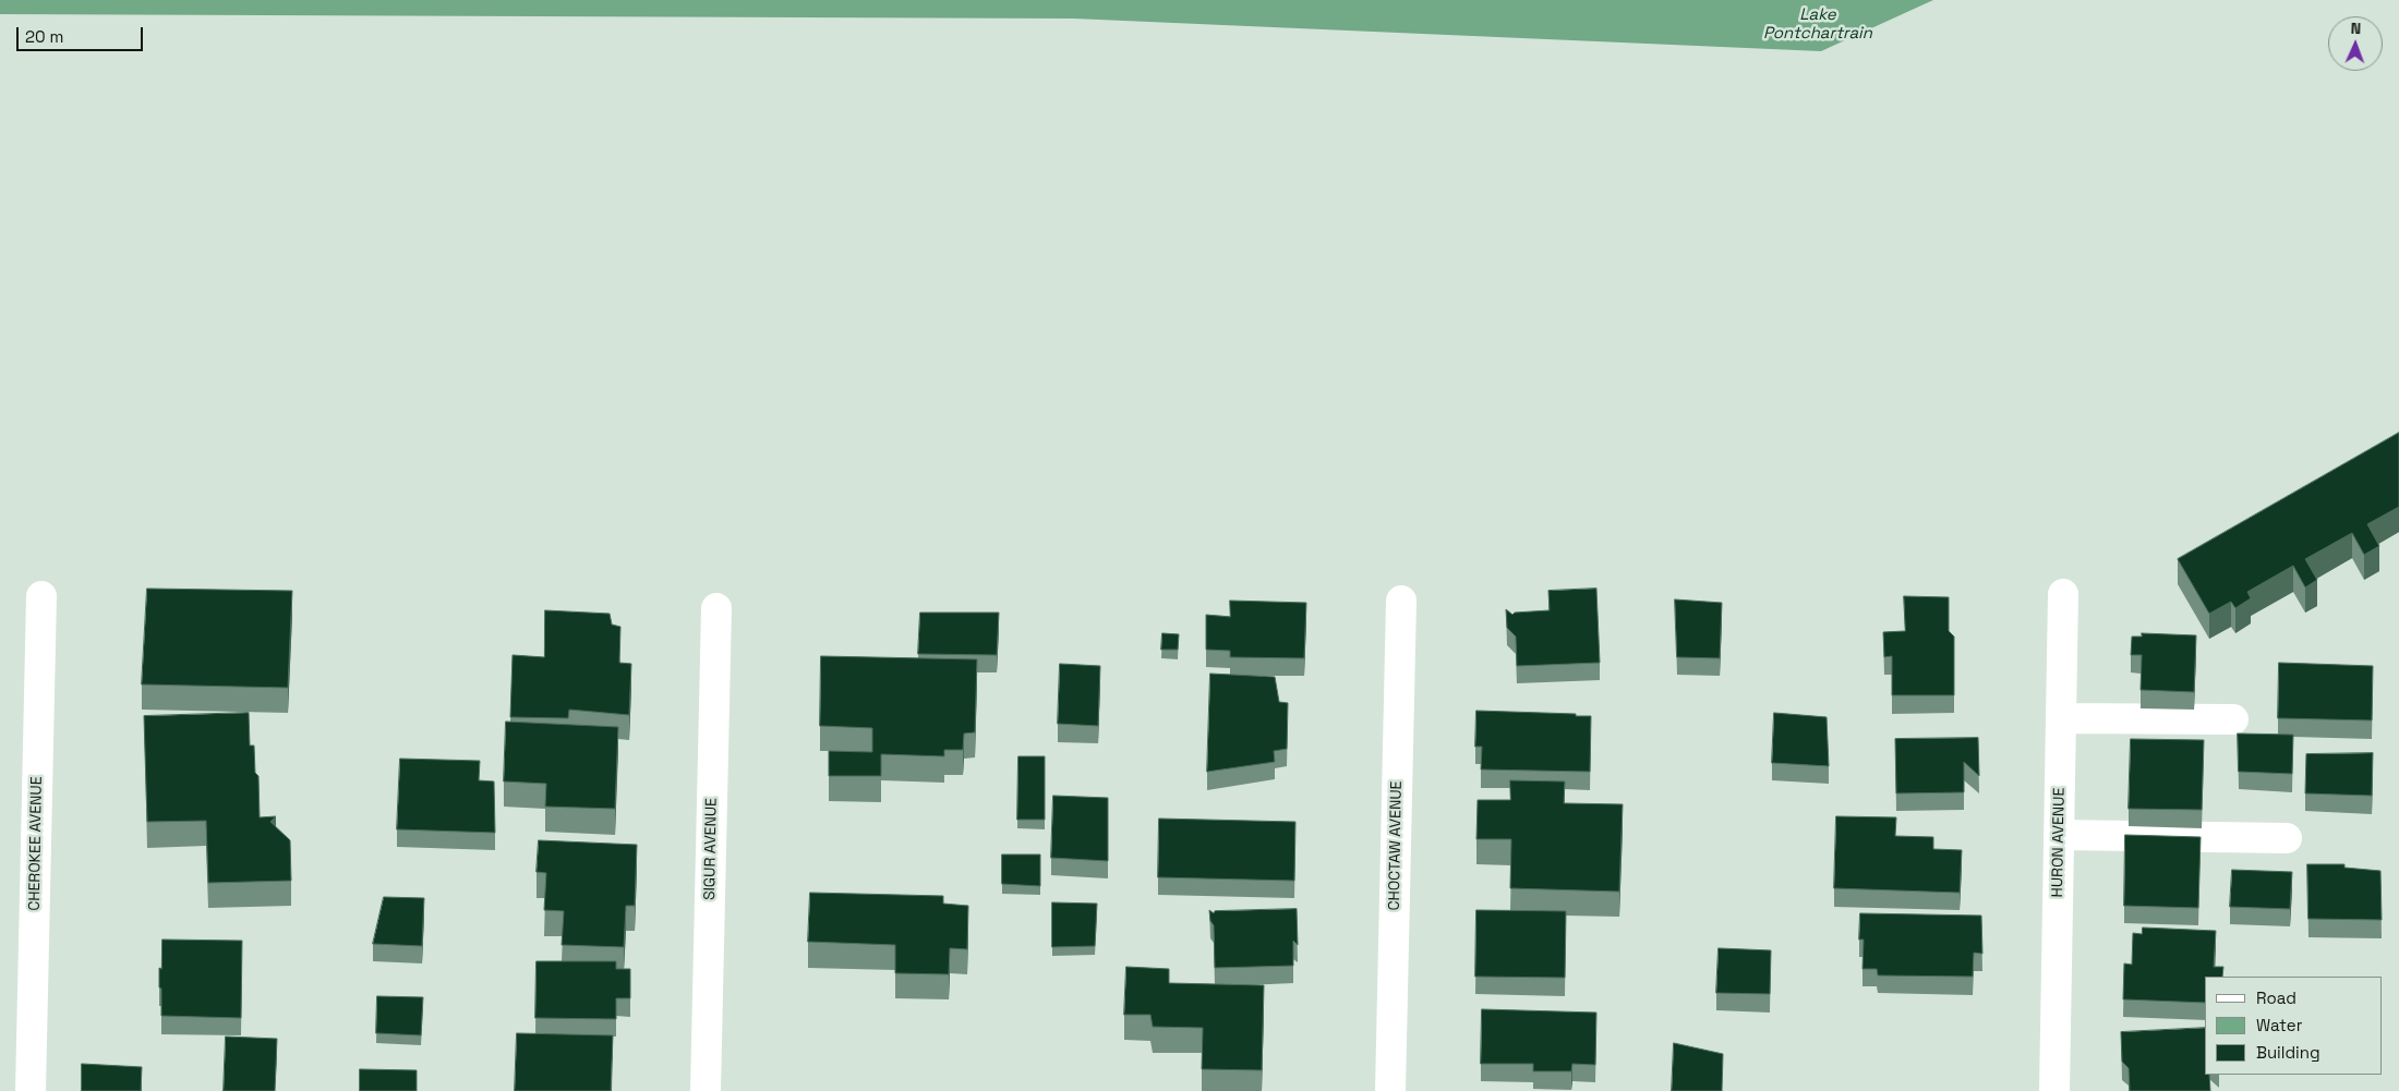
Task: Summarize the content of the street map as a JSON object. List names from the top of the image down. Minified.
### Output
{"streets":{"street":["HURON AVENUE","CHEROKEE AVENUE","CHOCTAW AVENUE","SIGUR AVENUE"]},"water":["Lake Pontchartrain"],"legend":["Road","Water","Building"],"scale_bar":"20 m","north":"top"}
